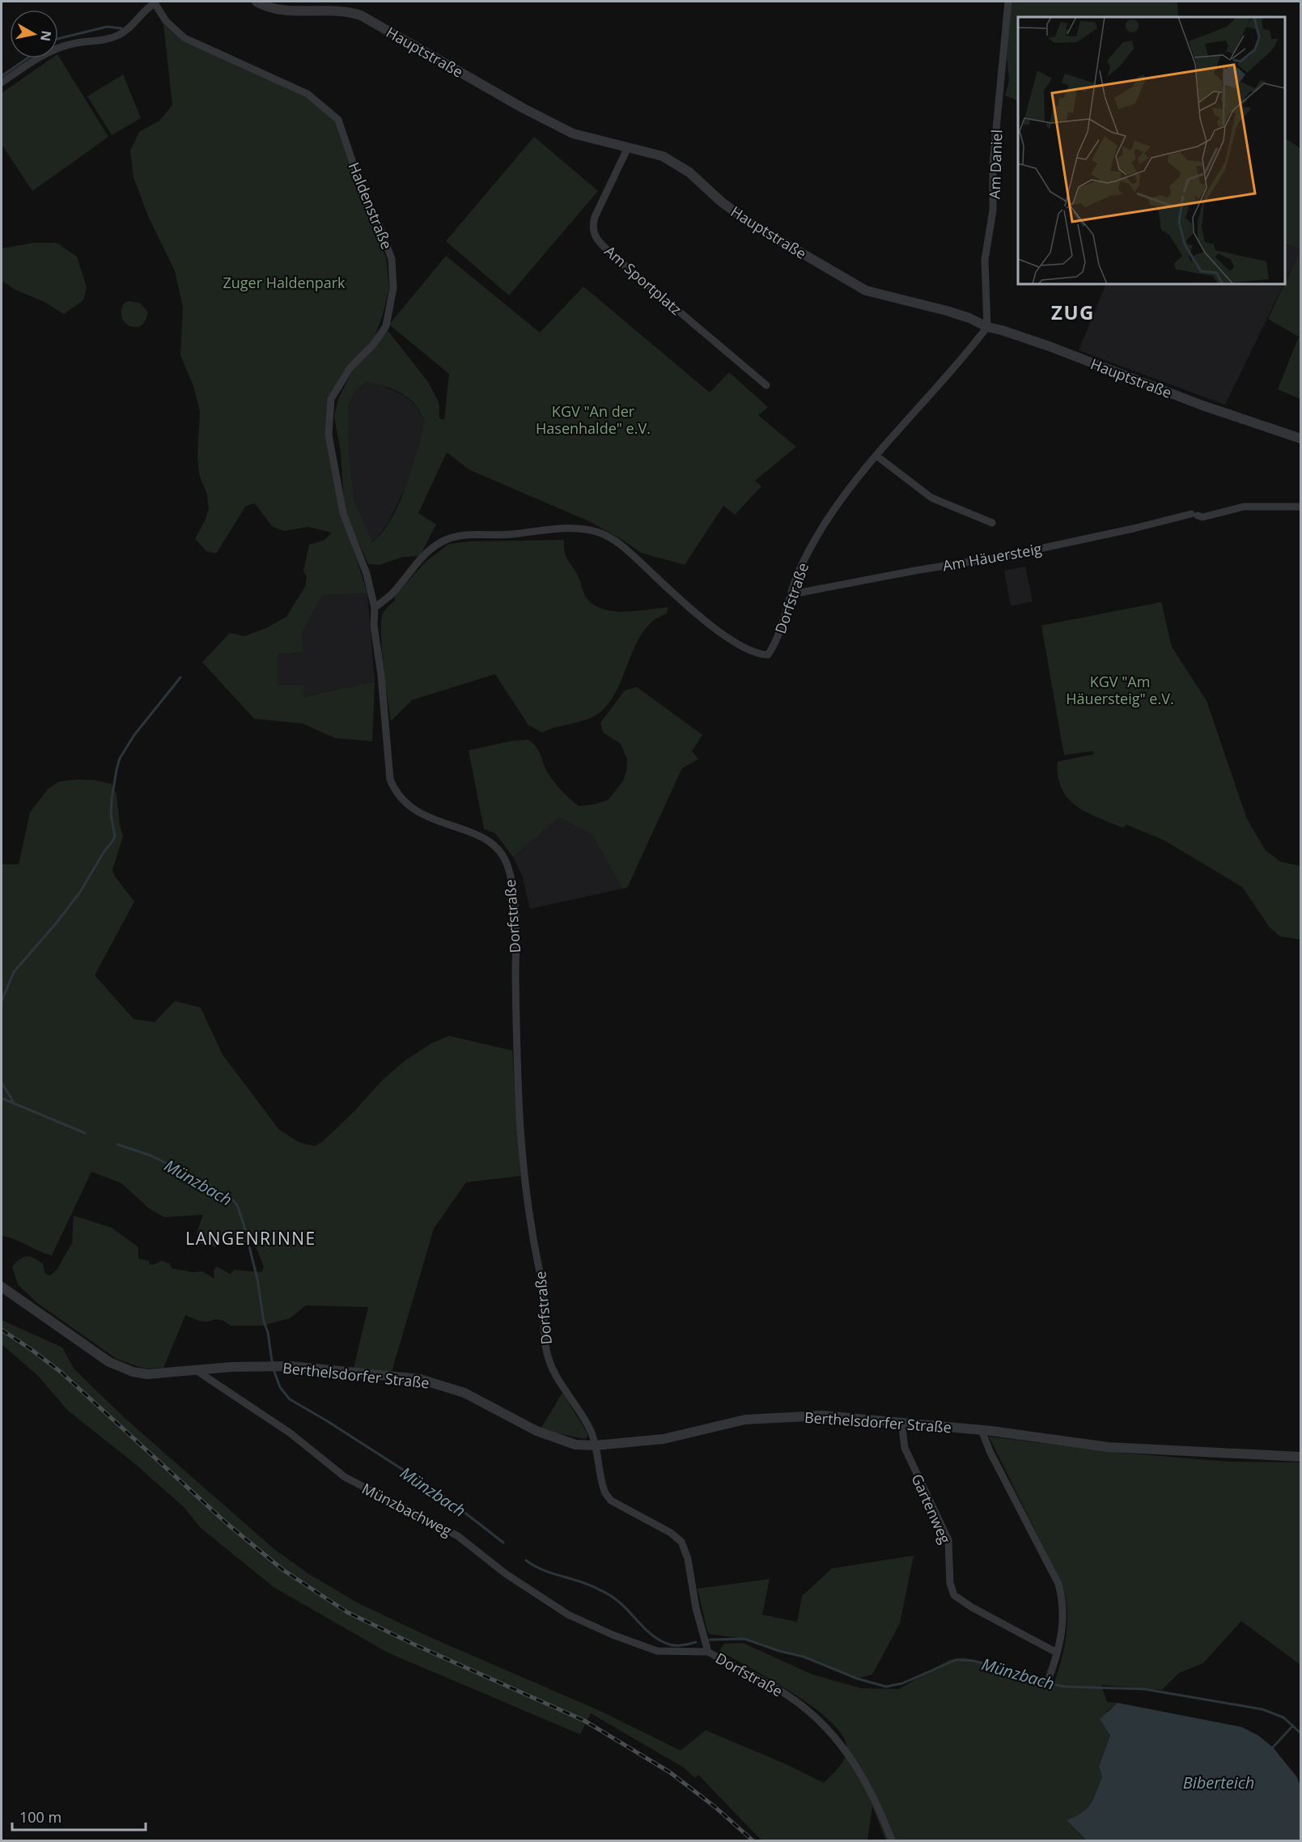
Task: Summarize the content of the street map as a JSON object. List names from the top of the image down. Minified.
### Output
{"streets":{"street":["Hauptstraße","Am Daniel","Haldenstraße","Am Sportplatz","Am Häuersteig","Dorfstraße","Berthelsdorfer Straße","Gartenweg","Münzbachweg"]},"crossings":[["Hauptstraße","Am Daniel"],["Hauptstraße","Am Sportplatz"],["Hauptstraße","Dorfstraße"],["Am Daniel","Dorfstraße"],["Haldenstraße","Dorfstraße"],["Am Häuersteig","Dorfstraße"],["Dorfstraße","Berthelsdorfer Straße"],["Dorfstraße","Münzbachweg"],["Berthelsdorfer Straße","Gartenweg"],["Berthelsdorfer Straße","Münzbachweg"]],"districts":["ZUG","LANGENRINNE"],"water":["Münzbach","Biberteich"],"parks":["Zuger Haldenpark","KGV \"An der Hasenhalde\" e.V.","KGV \"Am Häuersteig\" e.V."],"scale_bar":"100 m","north":"right"}
